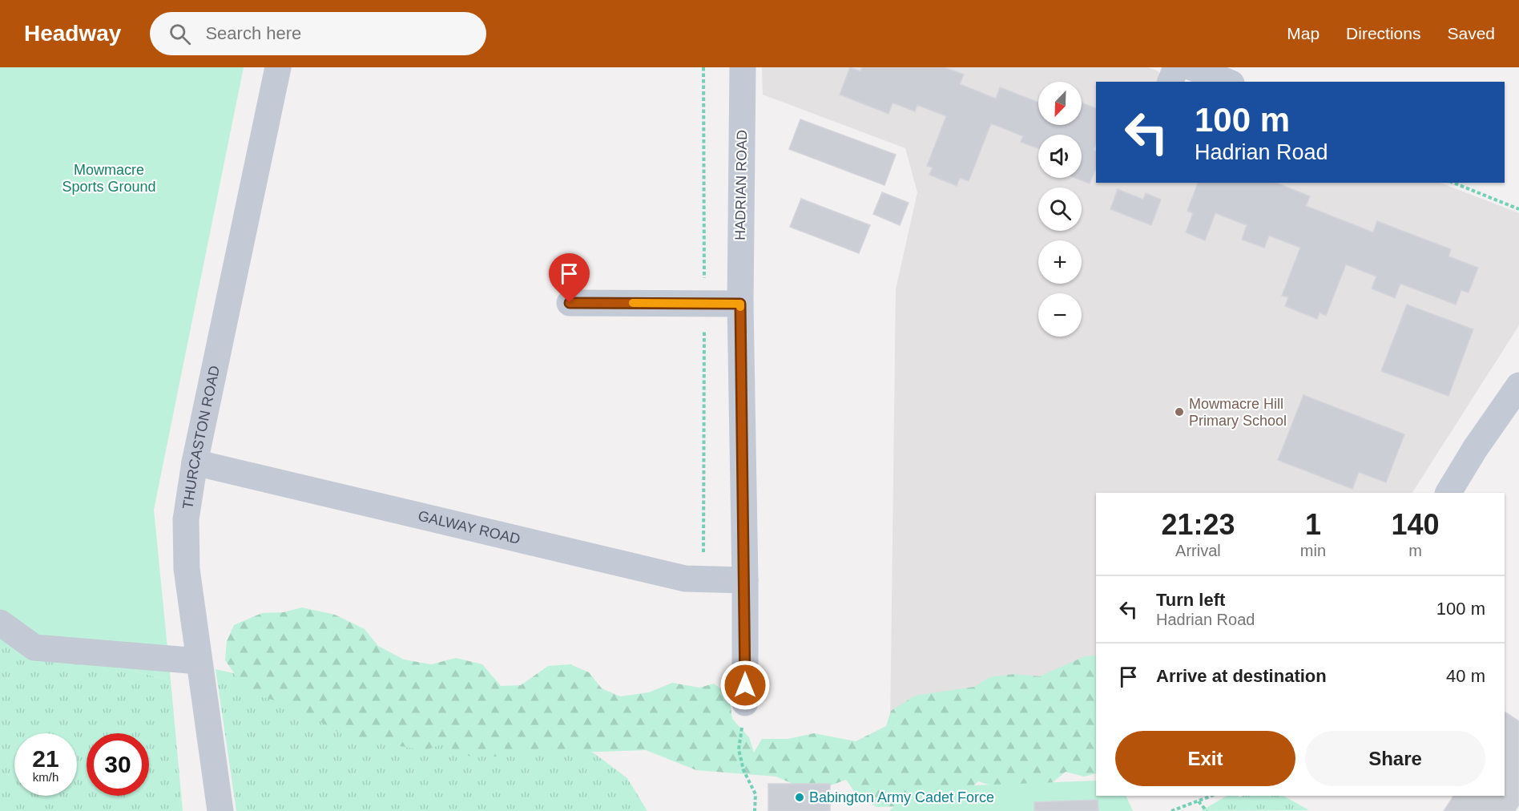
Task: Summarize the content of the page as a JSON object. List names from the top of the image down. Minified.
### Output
{"streets":{"street":["HADRIAN ROAD","THURCASTON ROAD","GALWAY ROAD"]},"crossings":[["HADRIAN ROAD","GALWAY ROAD"],["THURCASTON ROAD","GALWAY ROAD"]],"parks":["Mowmacre Sports Ground"],"places":["Mowmacre Hill Primary School","Babington Army Cadet Force"],"north":"bottom left","page":{"header":"Headway","search":"Search here","nav":["Map","Directions","Saved"],"map_buttons":["+","−"],"turn":["100 m","Hadrian Road"],"eta":["21:23","Arrival","1","min","140","m"],"list":[{"name":"Turn left","note":"Hadrian Road","value":"100 m"},{"name":"Arrive at destination","value":"40 m"}],"buttons":["Exit","Share"],"speed":"21 km/h","limit":"30"}}
